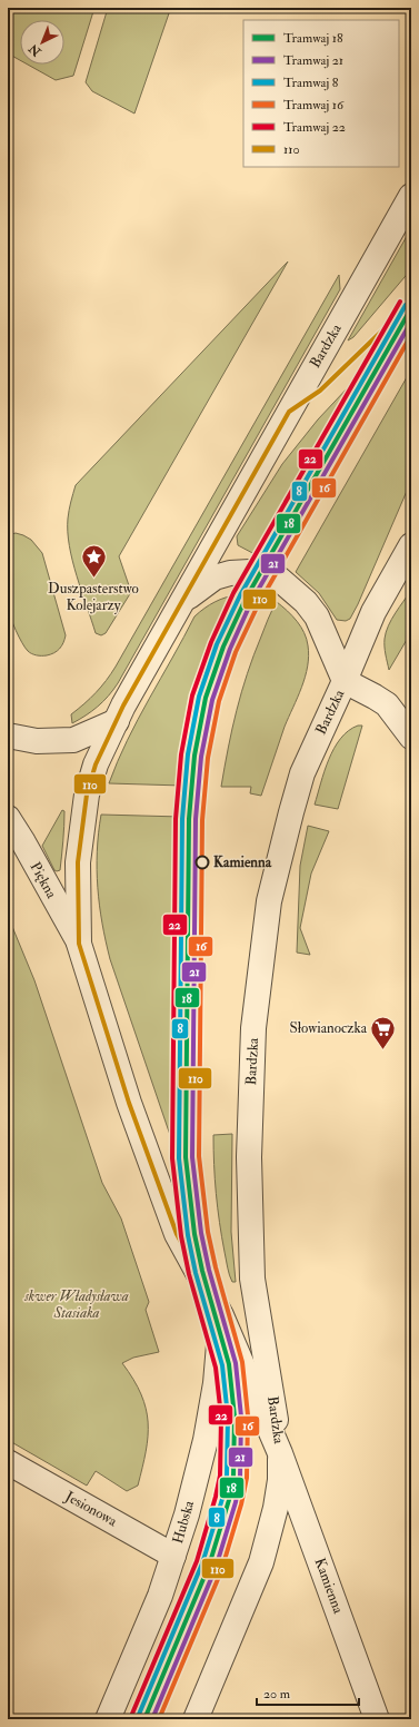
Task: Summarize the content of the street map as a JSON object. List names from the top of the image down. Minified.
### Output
{"streets":{"street":["Bardzka","Piękna","Jesionowa","Hubska","Kamienna"]},"crossings":[["Bardzka","Piękna"],["Bardzka","Hubska"],["Bardzka","Kamienna"],["Jesionowa","Hubska"]],"parks":["skwer Władysława Stasiaka"],"places":{"place":["Duszpasterstwo Kolejarzy"],"other":["Kamienna"],"supermarket":["Słowianoczka"]},"lines":["tram line 22","transit line 110","tram line 8","tram line 18","tram line 21","tram line 16"],"legend":["Tramwaj 18","Tramwaj 21","Tramwaj 8","Tramwaj 16","Tramwaj 22","110"],"scale_bar":"20 m","north":"bottom left"}
